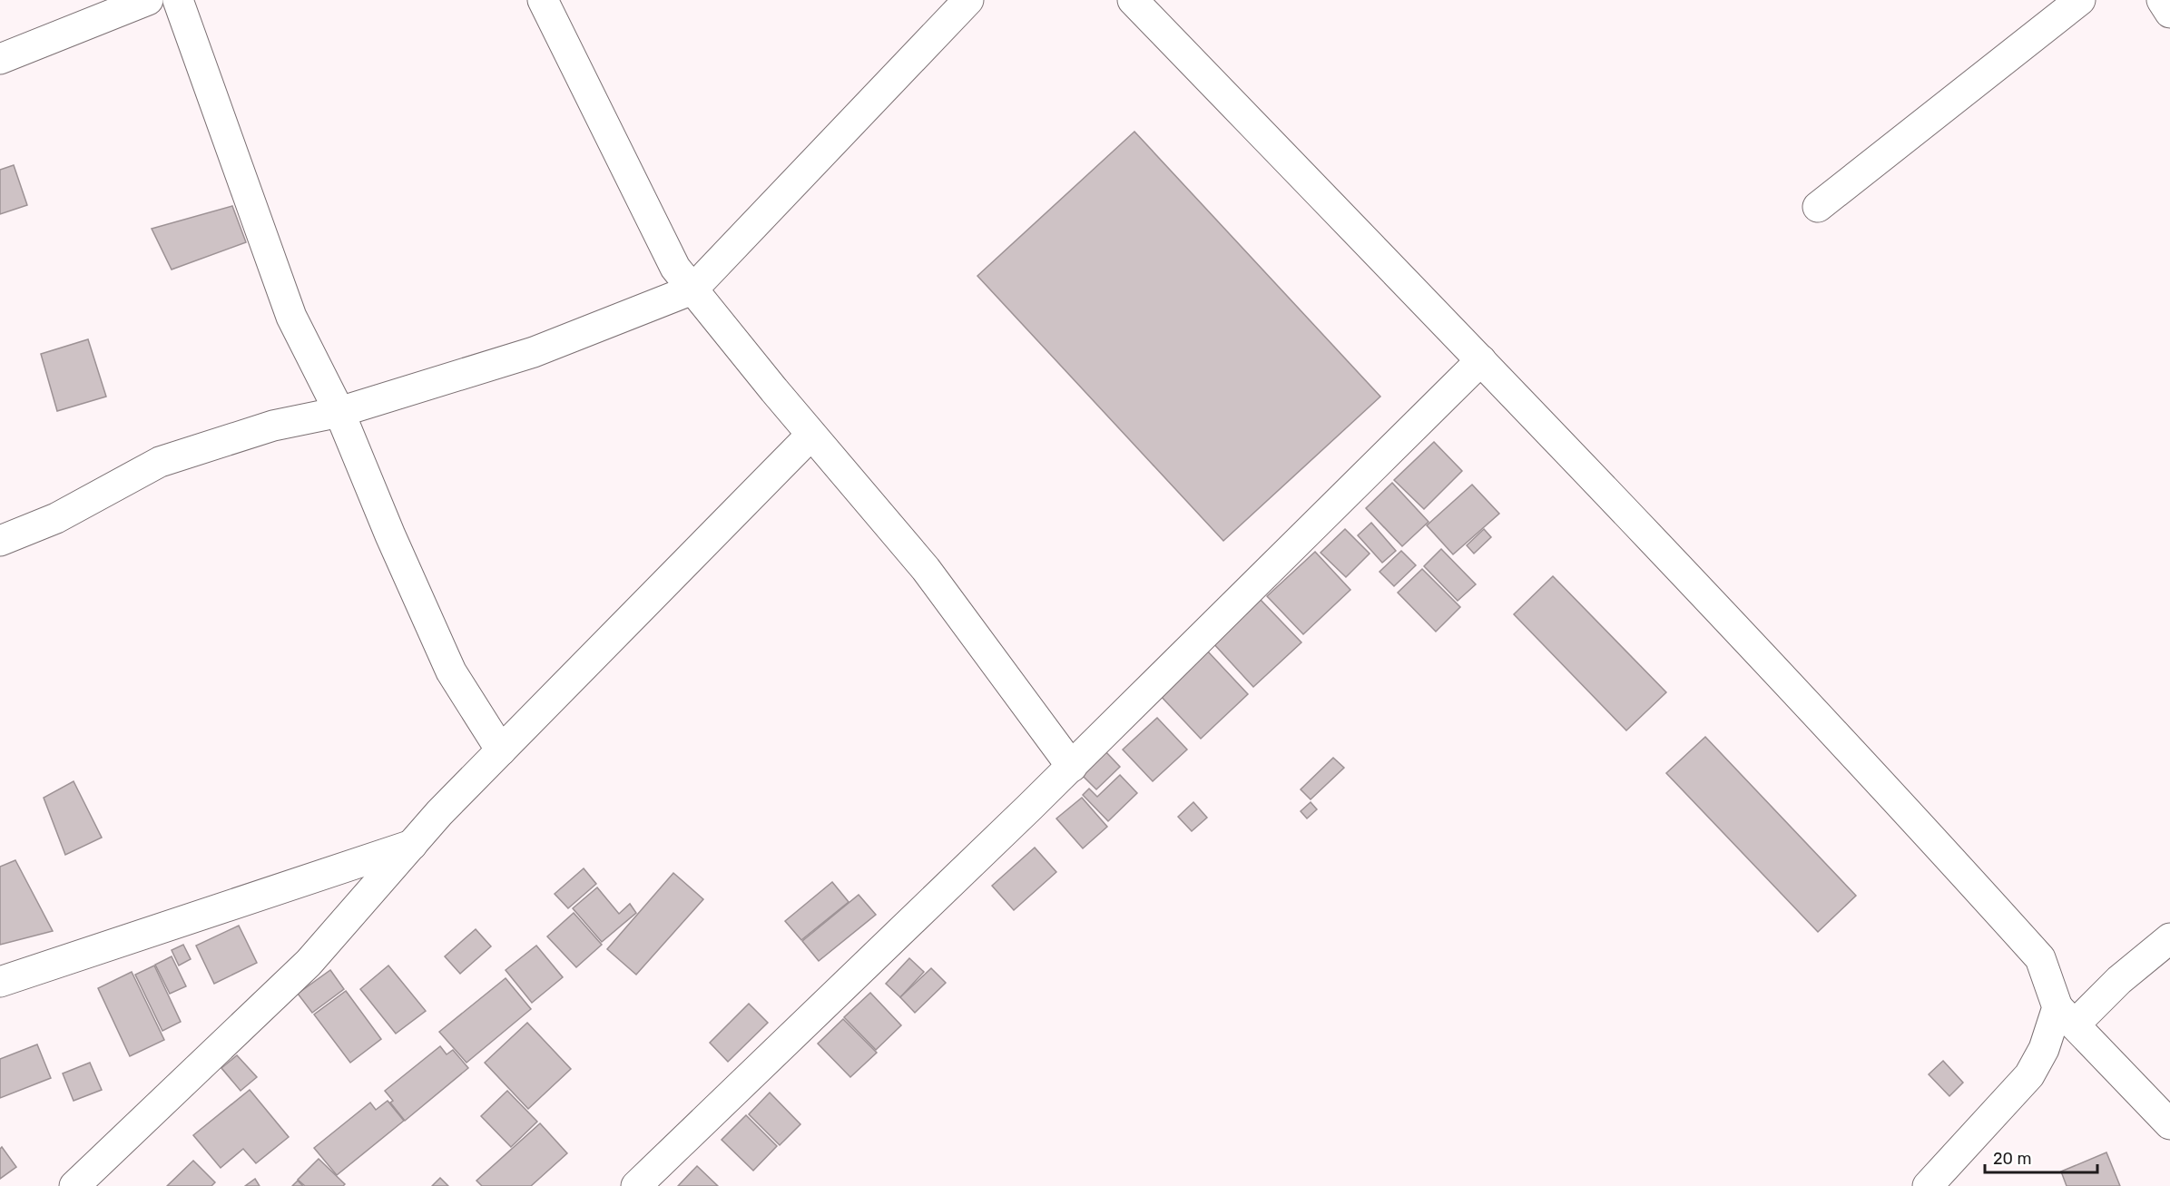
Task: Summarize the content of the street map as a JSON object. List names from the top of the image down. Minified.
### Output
{"scale_bar":"20 m"}
